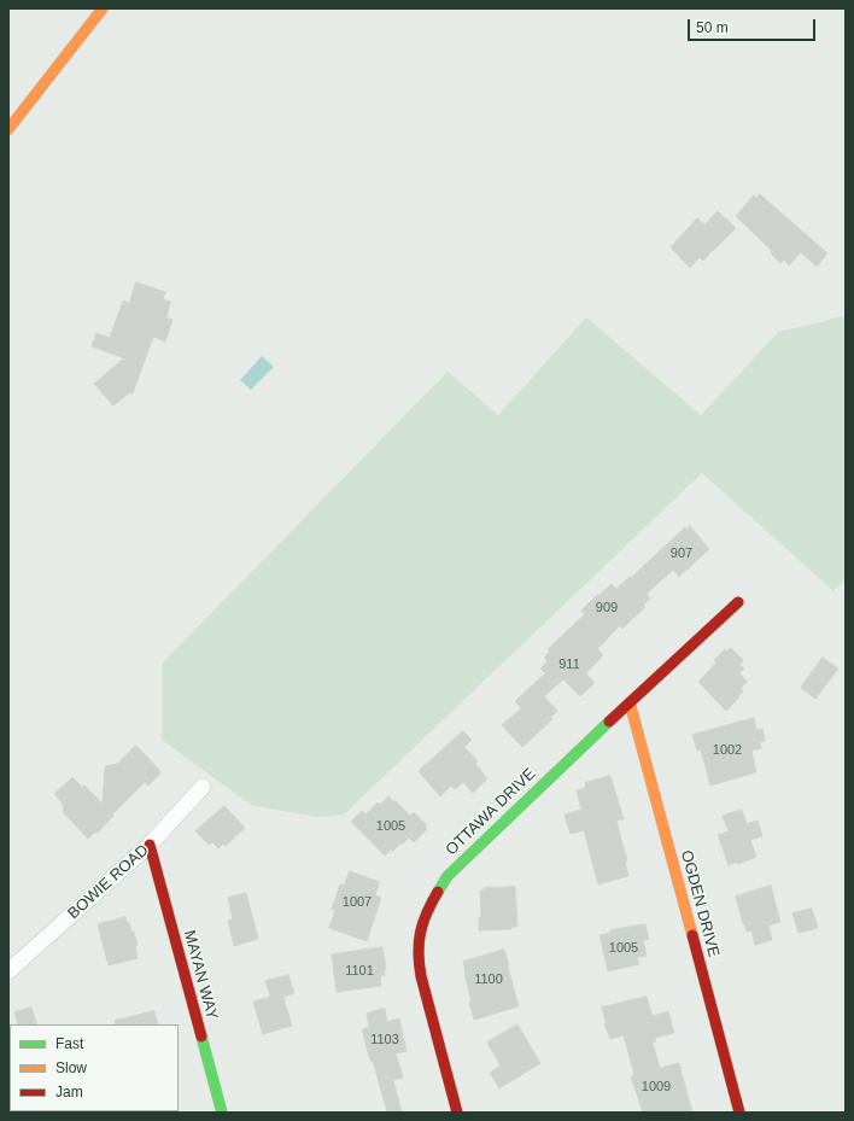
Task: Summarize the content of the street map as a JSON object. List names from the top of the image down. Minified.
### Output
{"streets":{"street":["OTTAWA DRIVE","BOWIE ROAD","OGDEN DRIVE","MAYAN WAY"]},"crossings":[["OTTAWA DRIVE","OGDEN DRIVE"],["BOWIE ROAD","MAYAN WAY"]],"house_numbers":["907","909","911","1002","1005","1007","1005","1101","1100","1103","1009"],"legend":["Fast","Slow","Jam"],"scale_bar":"50 m"}
